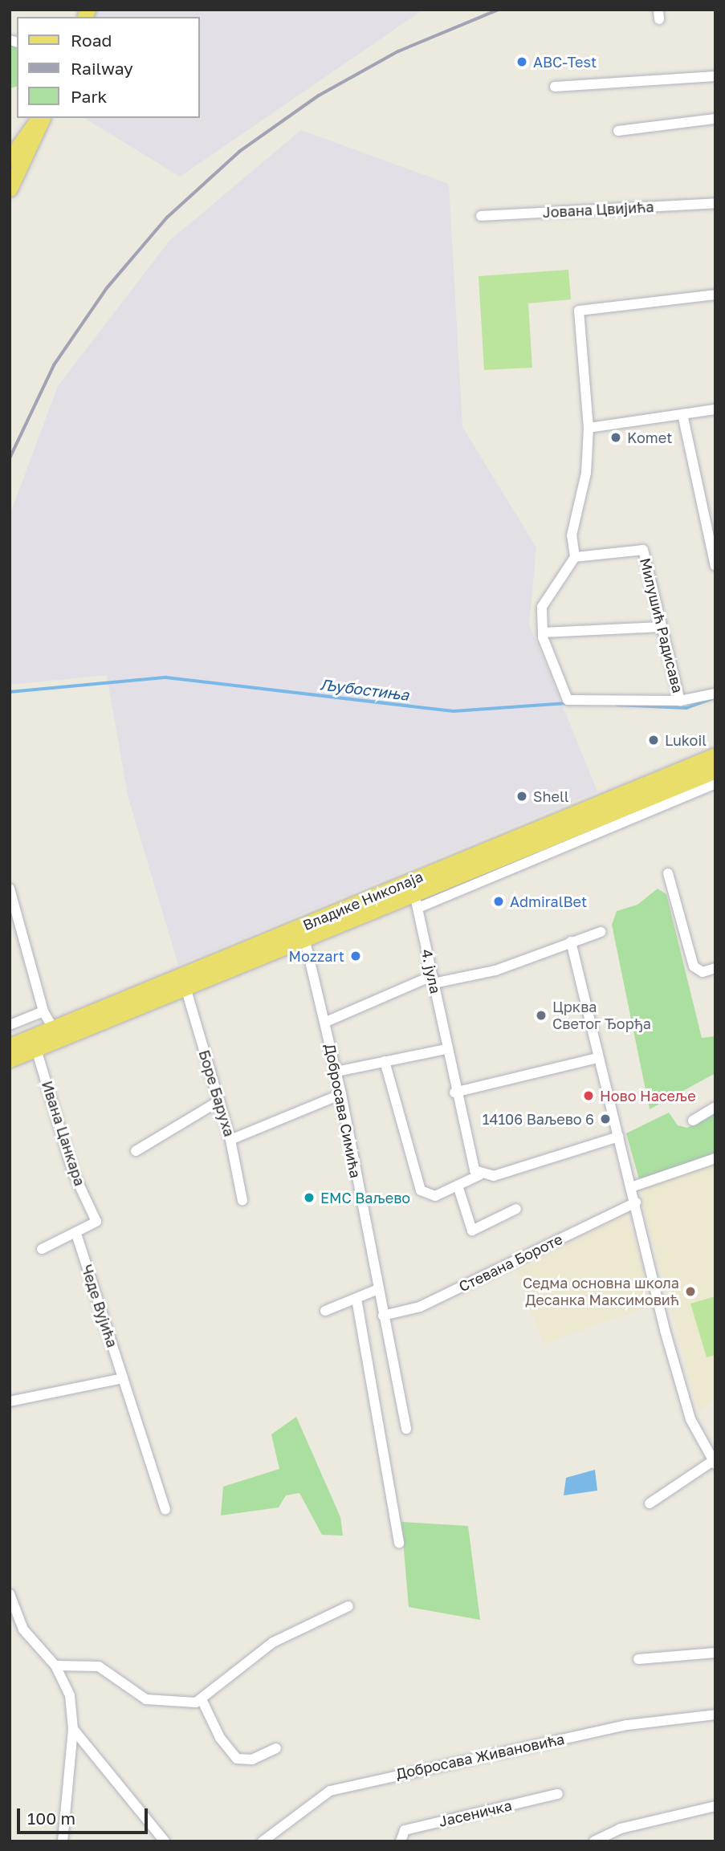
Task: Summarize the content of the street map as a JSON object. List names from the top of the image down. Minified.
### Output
{"streets":{"main road":["Владике Николаја"],"street":["Јована Цвијића","Милушић Радисава","4. јула","Боре Баруха","Добросава Симића","Ивана Цанкара","Стевана Бороте","Чеде Вујића","Добросава Живановића","Јасеничка"]},"crossings":[["Владике Николаја","4. јула"],["Владике Николаја","Боре Баруха"],["Владике Николаја","Добросава Симића"],["Владике Николаја","Ивана Цанкара"],["Добросава Симића","Стевана Бороте"],["Ивана Цанкара","Чеде Вујића"]],"water":["Љубостиња"],"places":["ABC-Test","Komet","Lukoil","Shell","AdmiralBet","Mozzart","Црква Светог Ђорђа","Ново Насеље","14106 Ваљево 6","ЕМС Ваљево","Седма основна школа Десанка Максимовић"],"legend":["Road","Railway","Park"],"scale_bar":"100 m"}
